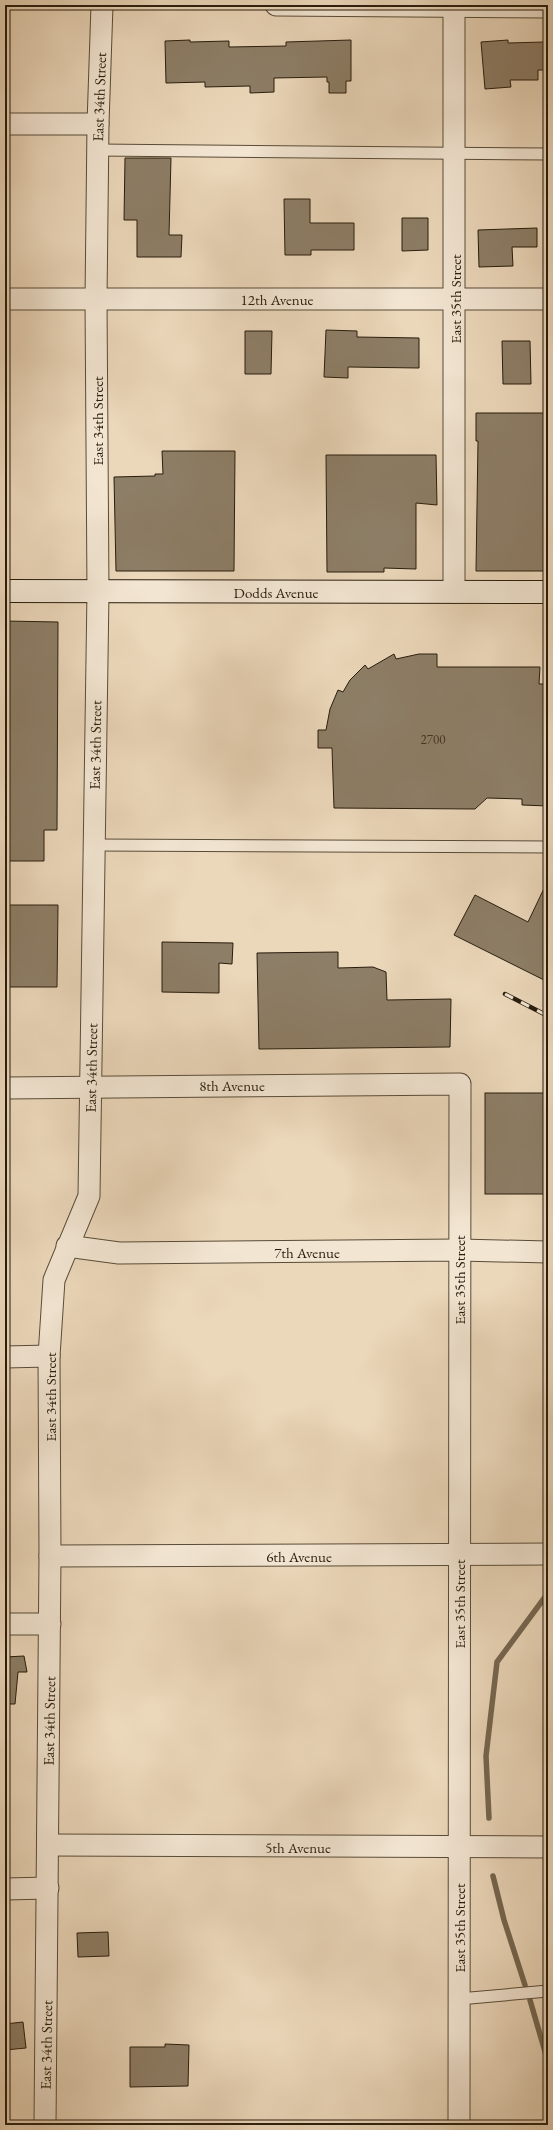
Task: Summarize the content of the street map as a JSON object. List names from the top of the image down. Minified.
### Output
{"streets":{"street":["East 34th Street","12th Avenue","East 35th Street","Dodds Avenue","8th Avenue","7th Avenue","6th Avenue","5th Avenue"]},"crossings":[["East 34th Street","12th Avenue"],["East 34th Street","Dodds Avenue"],["East 34th Street","8th Avenue"],["East 34th Street","7th Avenue"],["East 34th Street","6th Avenue"],["East 34th Street","5th Avenue"],["12th Avenue","East 35th Street"],["East 35th Street","Dodds Avenue"],["East 35th Street","8th Avenue"],["East 35th Street","7th Avenue"],["East 35th Street","6th Avenue"],["East 35th Street","5th Avenue"]],"house_numbers":["2700"]}
